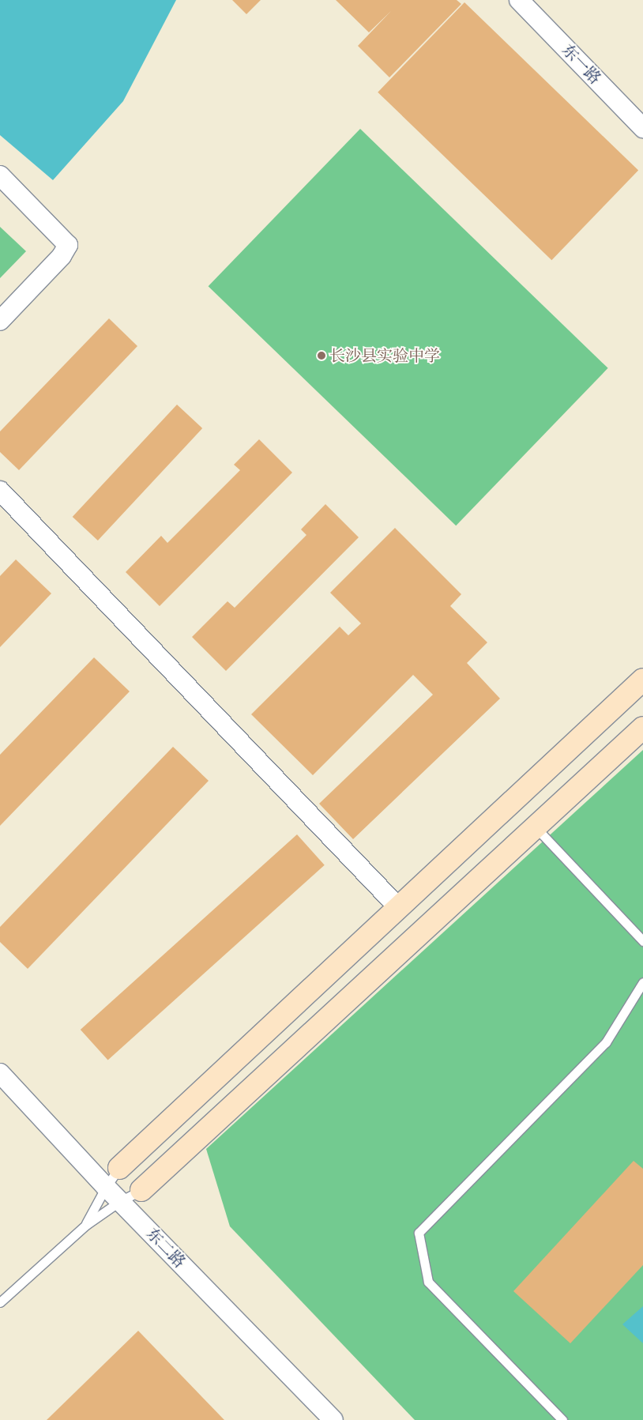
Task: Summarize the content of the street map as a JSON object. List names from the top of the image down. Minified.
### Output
{"streets":{"street":["东一路","东二路"]},"places":["长沙县实验中学"]}
